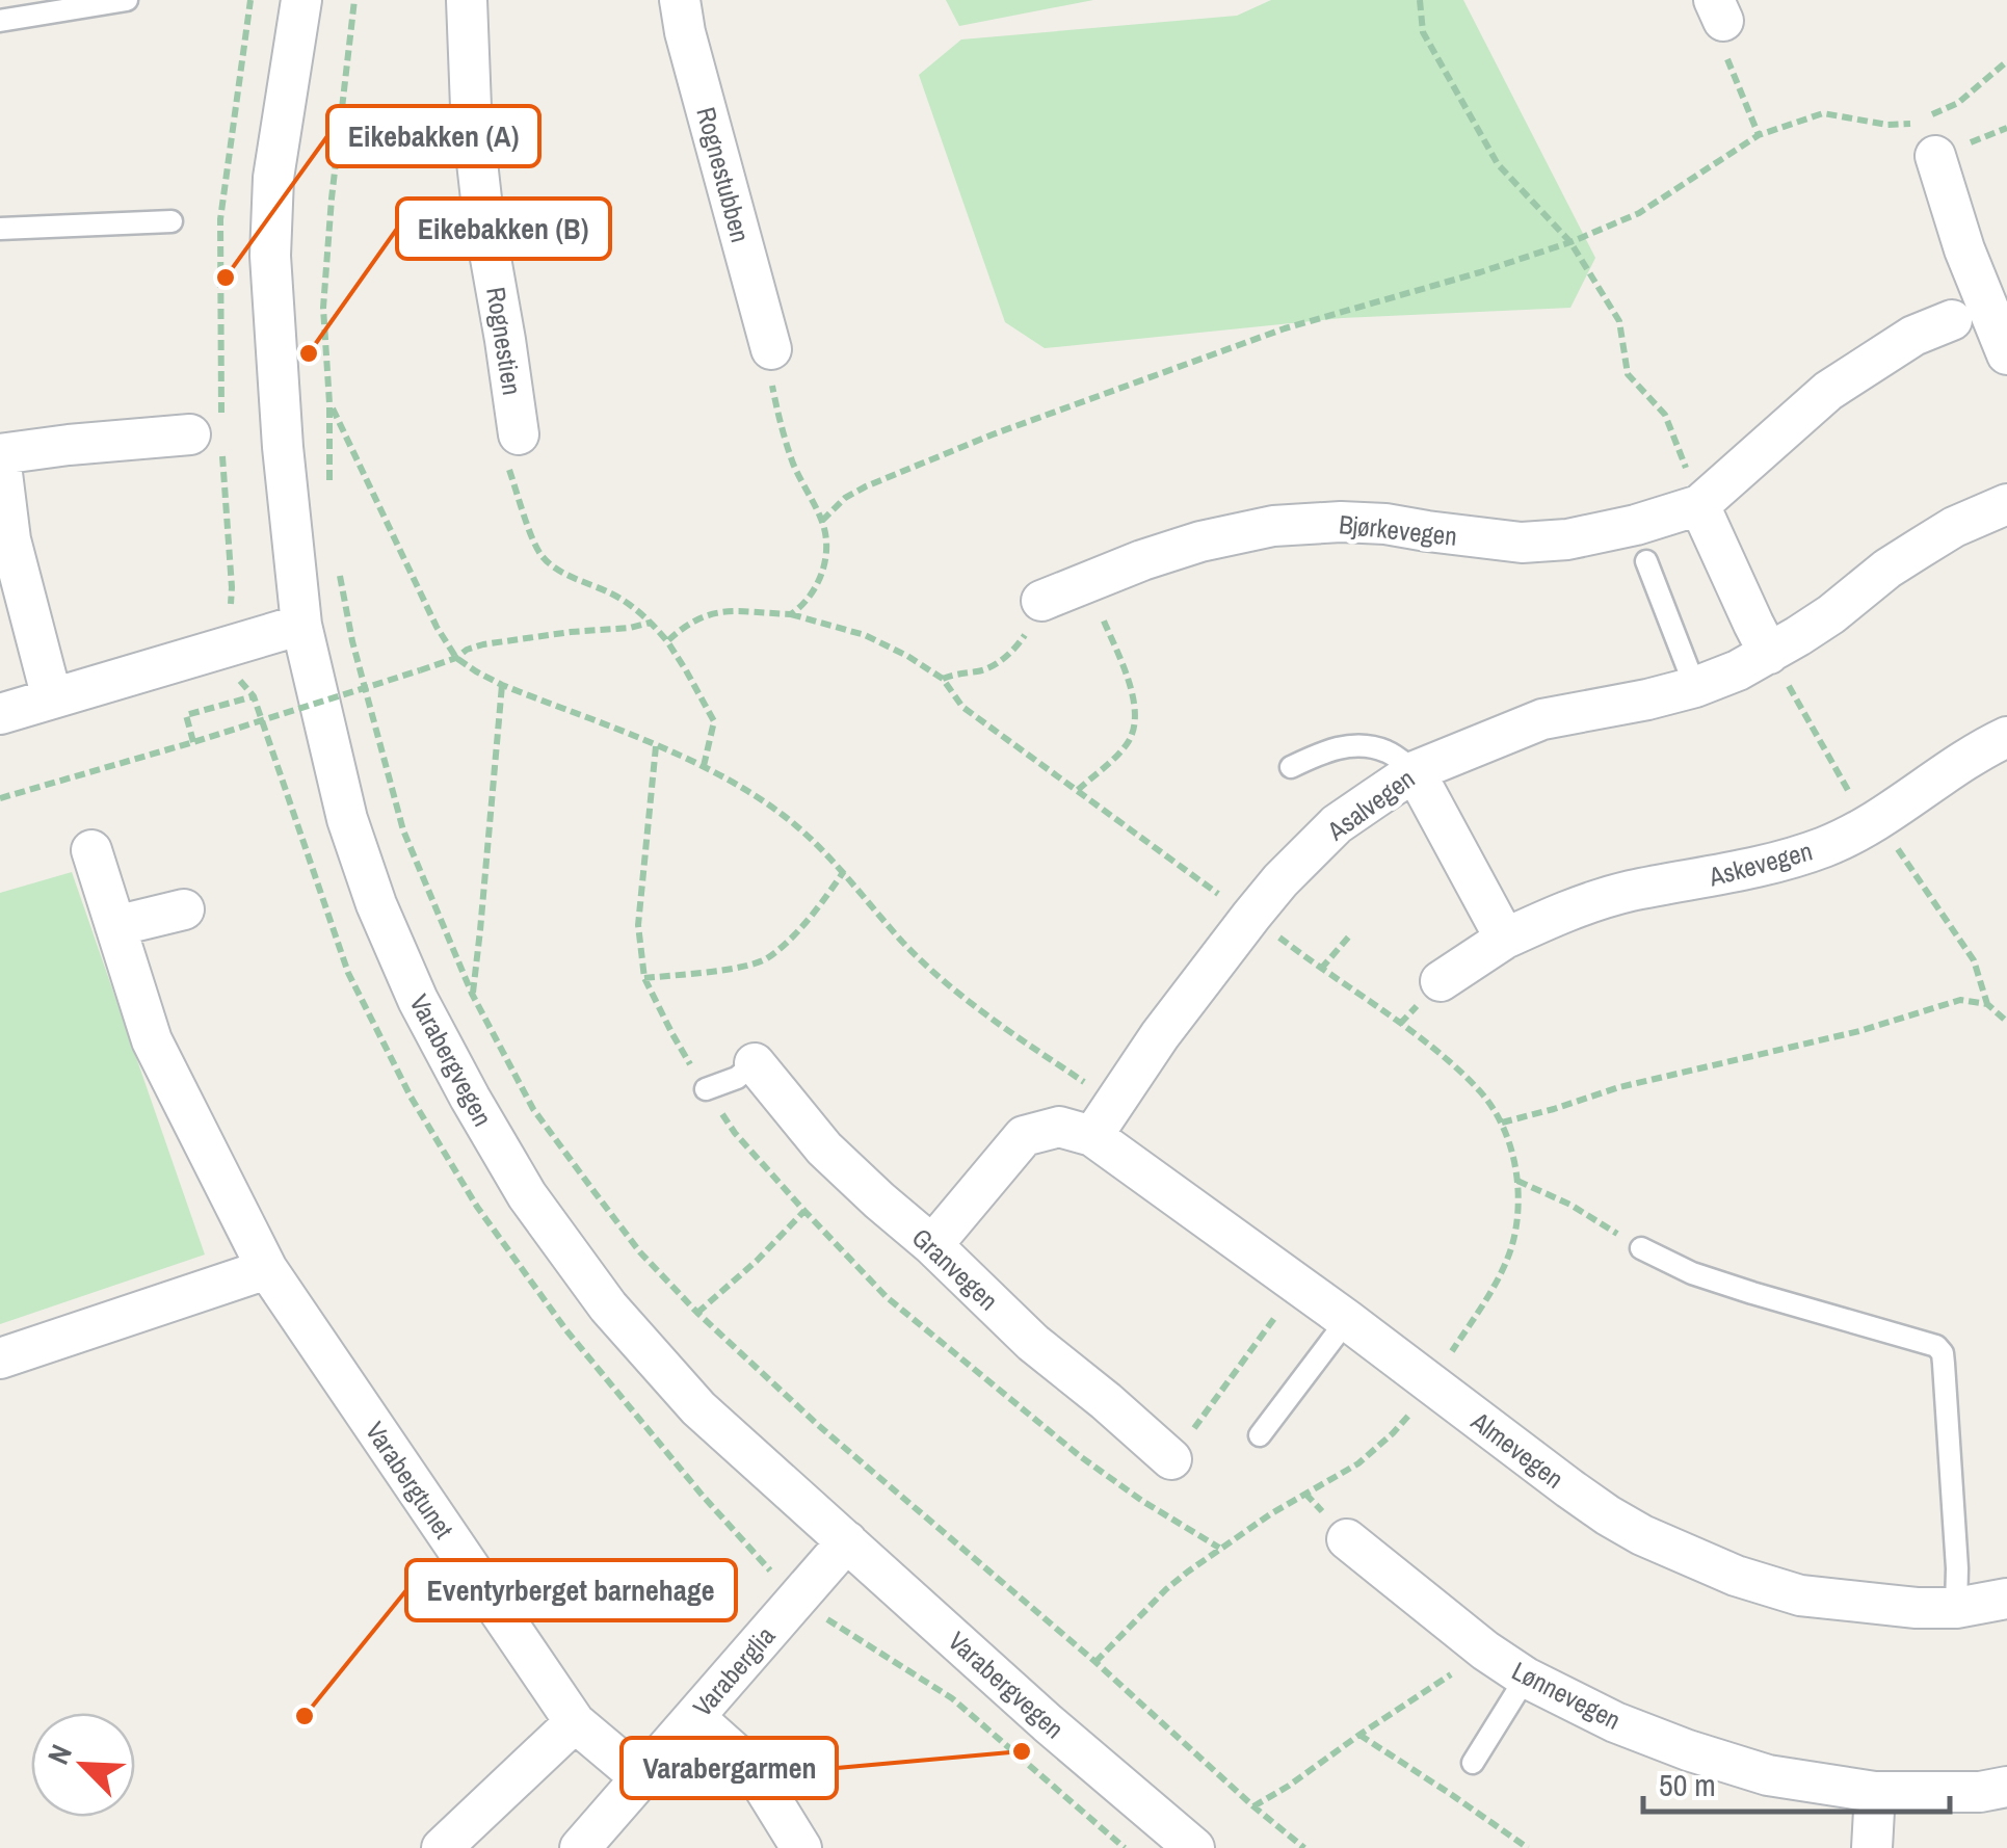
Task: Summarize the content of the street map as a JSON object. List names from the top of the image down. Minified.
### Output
{"streets":{"street":["Rognestubben","Rognestien","Bjørkevegen","Asalvegen","Askevegen","Varabergvegen","Granvegen","Almevegen","Varabergtunet","Varaberglia","Lønnevegen"]},"crossings":[["Asalvegen","Almevegen"],["Varabergvegen","Varaberglia"],["Varabergtunet","Varaberglia"]],"places":["Eikebakken (A)","Eikebakken (B)","Eventyrberget barnehage","Varabergarmen"],"scale_bar":"50 m","north":"top left"}
